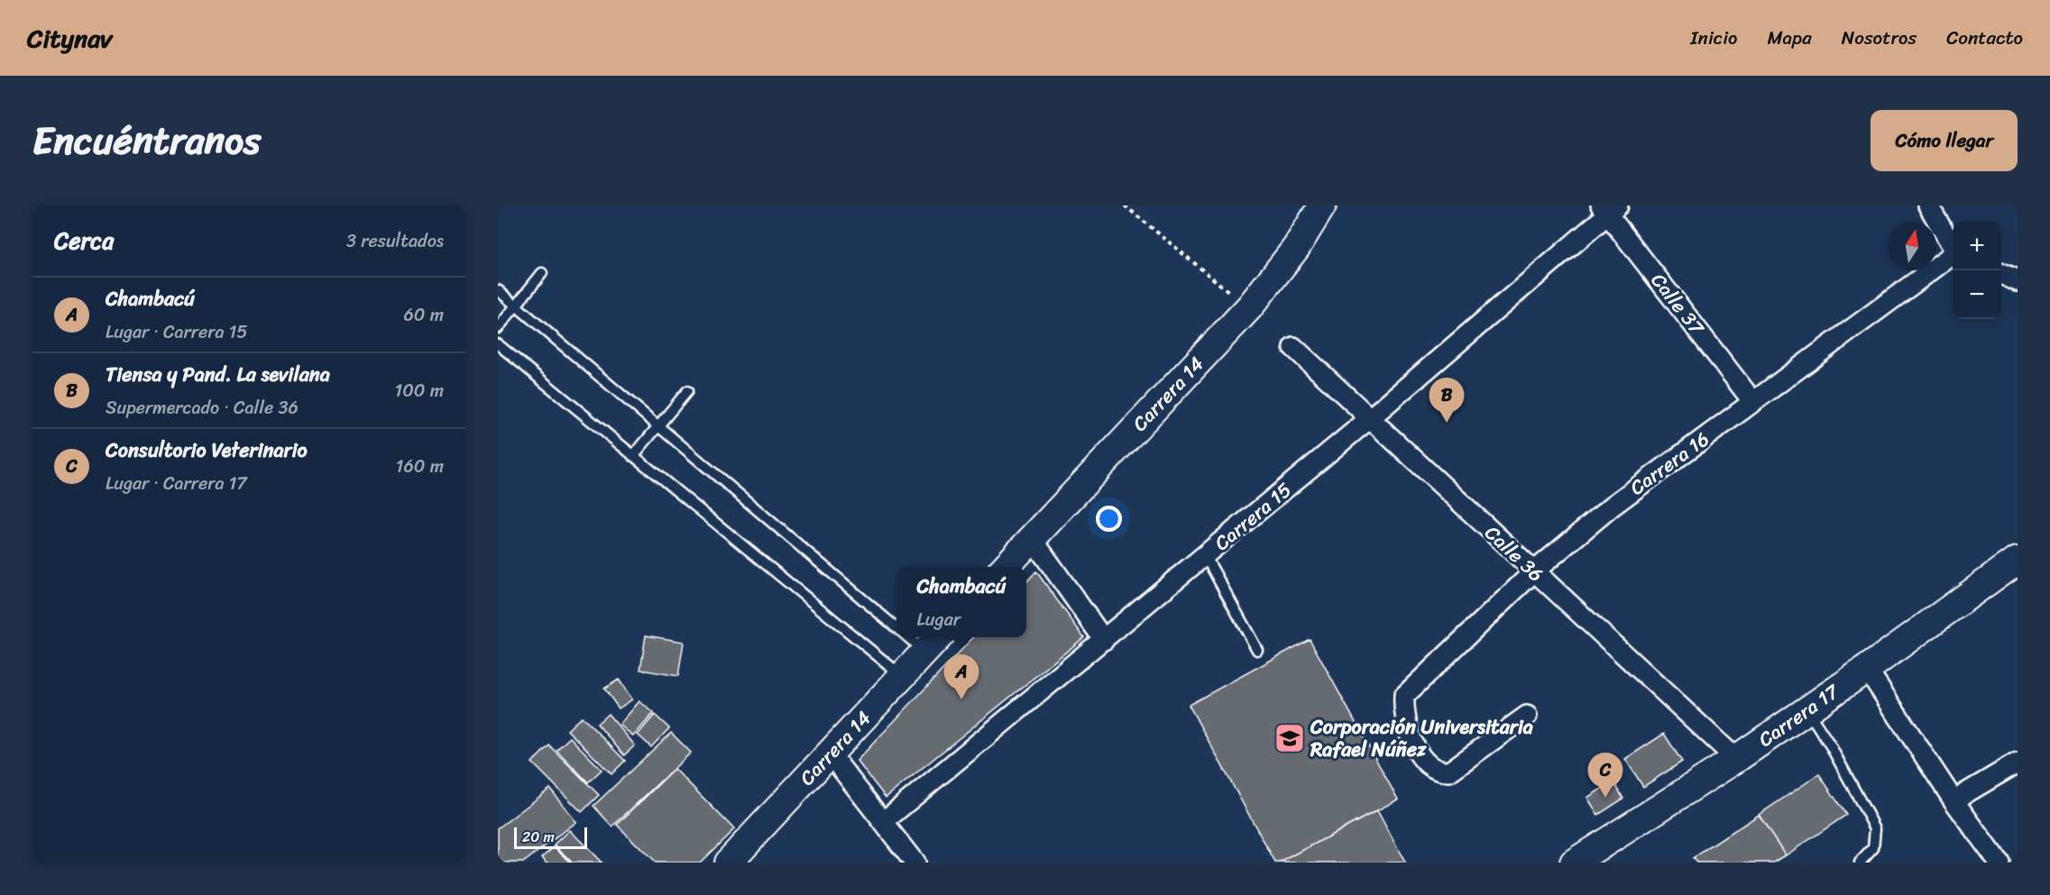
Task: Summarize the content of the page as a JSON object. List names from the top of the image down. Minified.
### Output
{"streets":{"main road":["Carrera 14","Carrera 17"],"street":["Calle 37","Carrera 16","Carrera 15","Calle 36"]},"crossings":[["Calle 37","Carrera 16"],["Calle 37","Carrera 15"],["Carrera 16","Calle 36"],["Carrera 15","Calle 36"],["Calle 36","Carrera 17"]],"places":{"school or university":["Corporación Universitaria Rafael Núñez"]},"scale_bar":"20 m","north":"top","page":{"header":"Citynav","nav":["Inicio","Mapa","Nosotros","Contacto"],"title":"Encuéntranos","buttons":"Cómo llegar","heading":["Cerca","3 resultados"],"map_buttons":["+","−"],"list":[{"mark":"A","name":"Chambacú","note":"Lugar · Carrera 15","value":"60 m"},{"mark":"B","name":"Tiensa y Pand. La sevilana","note":"Supermercado · Calle 36","value":"100 m"},{"mark":"C","name":"Consultorio Veterinario","note":"Lugar · Carrera 17","value":"160 m"}],"pins":["B","A","C"],"popup":["Chambacú","Lugar"],"scale":"20 m"}}
